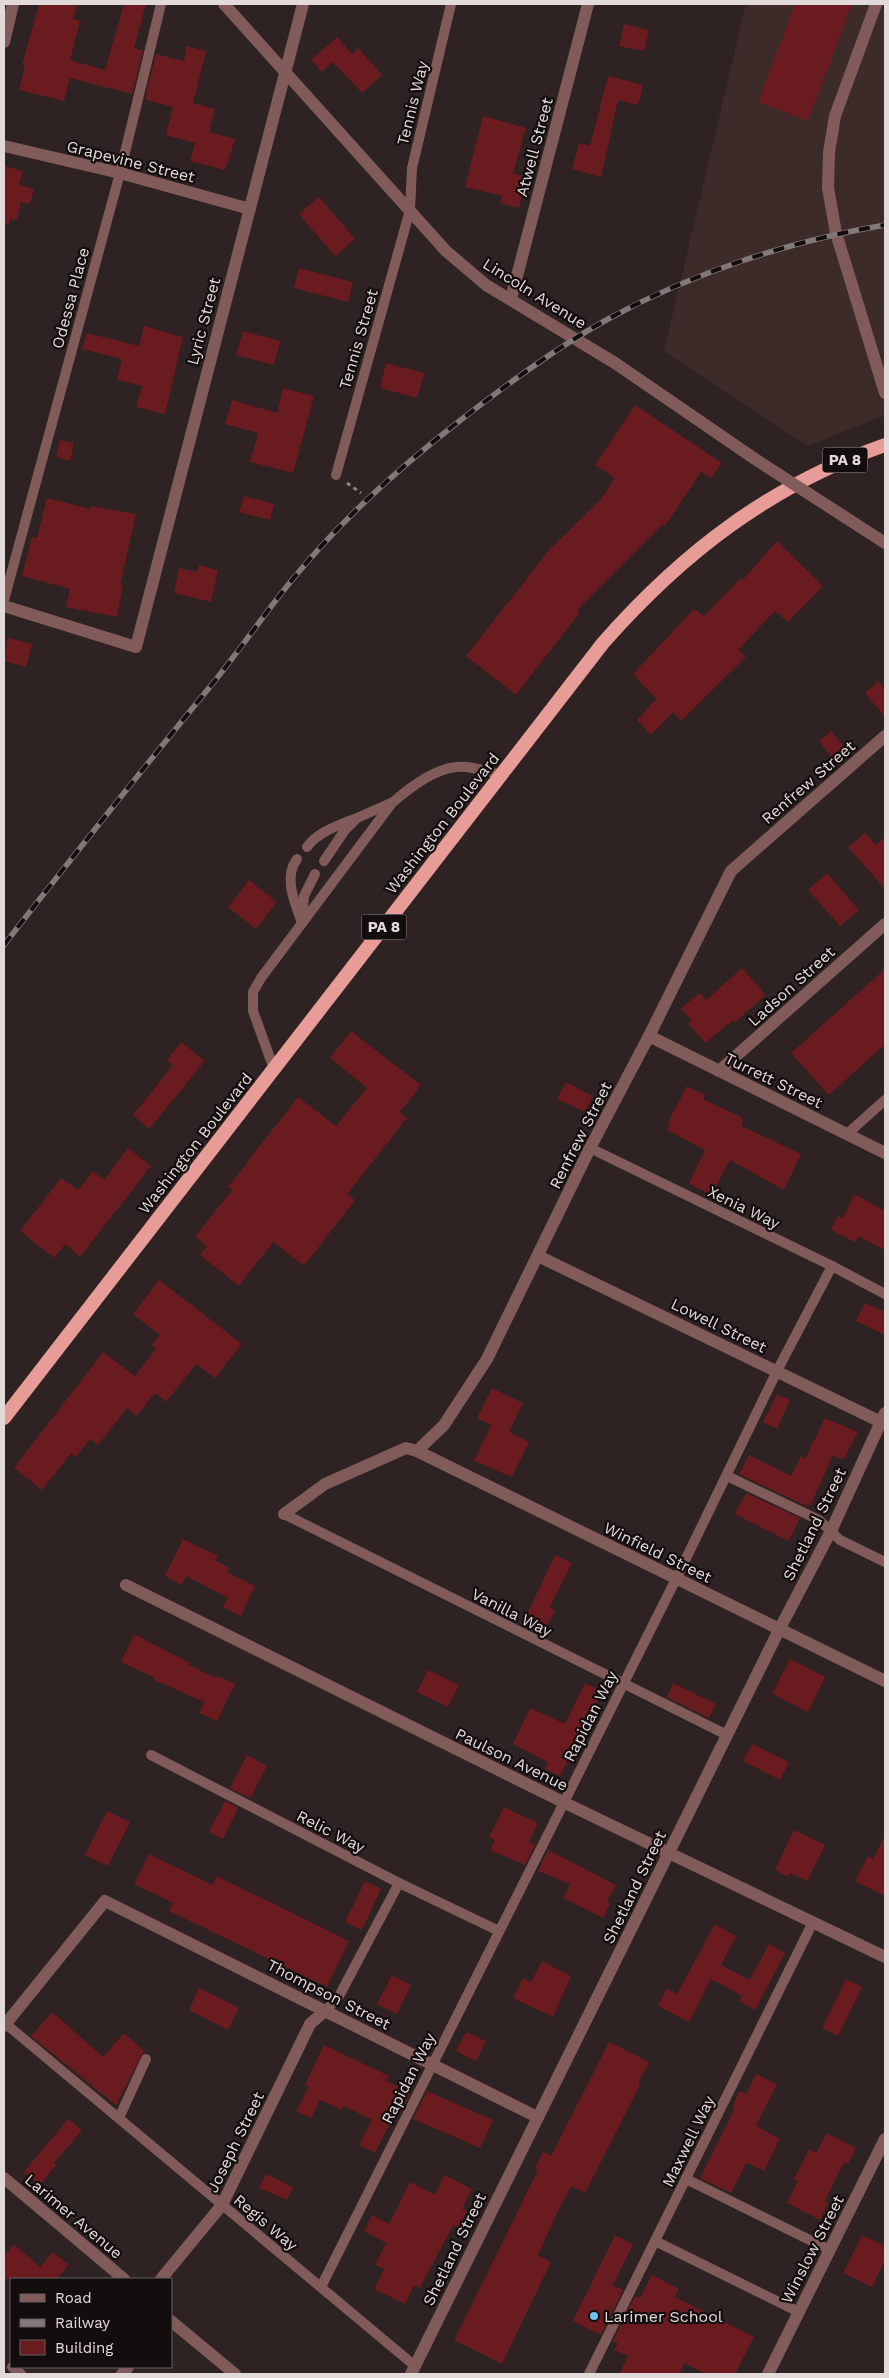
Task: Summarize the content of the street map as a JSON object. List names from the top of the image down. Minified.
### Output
{"streets":{"highway":["PA 8","Washington Boulevard"],"street":["Atwell Street","Grapevine Street","Lincoln Avenue","Lyric Street","Renfrew Street","Ladson Street","Turrett Street","Lowell Street","Shetland Street","Winfield Street","Paulson Avenue","Thompson Street","Joseph Street","Larimer Avenue","Winslow Street"],"lane":["Tennis Way","Odessa Place","Tennis Street","Xenia Way","Vanilla Way","Rapidan Way","Relic Way","Maxwell Way","Regis Way"]},"crossings":[["Tennis Way","Lincoln Avenue"],["Tennis Way","Tennis Street"],["Atwell Street","Lincoln Avenue"],["Grapevine Street","Odessa Place"],["Grapevine Street","Lyric Street"],["Lincoln Avenue","Lyric Street"],["Lincoln Avenue","Tennis Street"],["Renfrew Street","Turrett Street"],["Renfrew Street","Xenia Way"],["Renfrew Street","Lowell Street"],["Renfrew Street","Winfield Street"],["Ladson Street","Turrett Street"],["Xenia Way","Rapidan Way"],["Lowell Street","Shetland Street"],["Lowell Street","Rapidan Way"],["Shetland Street","Winfield Street"],["Shetland Street","Vanilla Way"],["Shetland Street","Paulson Avenue"],["Shetland Street","Thompson Street"],["Shetland Street","Regis Way"],["Winfield Street","Rapidan Way"],["Vanilla Way","Rapidan Way"],["Rapidan Way","Paulson Avenue"],["Rapidan Way","Relic Way"],["Rapidan Way","Thompson Street"],["Rapidan Way","Regis Way"],["Paulson Avenue","Maxwell Way"],["Thompson Street","Joseph Street"],["Thompson Street","Regis Way"],["Joseph Street","Regis Way"]],"places":["Larimer School"],"legend":["Road","Railway","Building"]}
